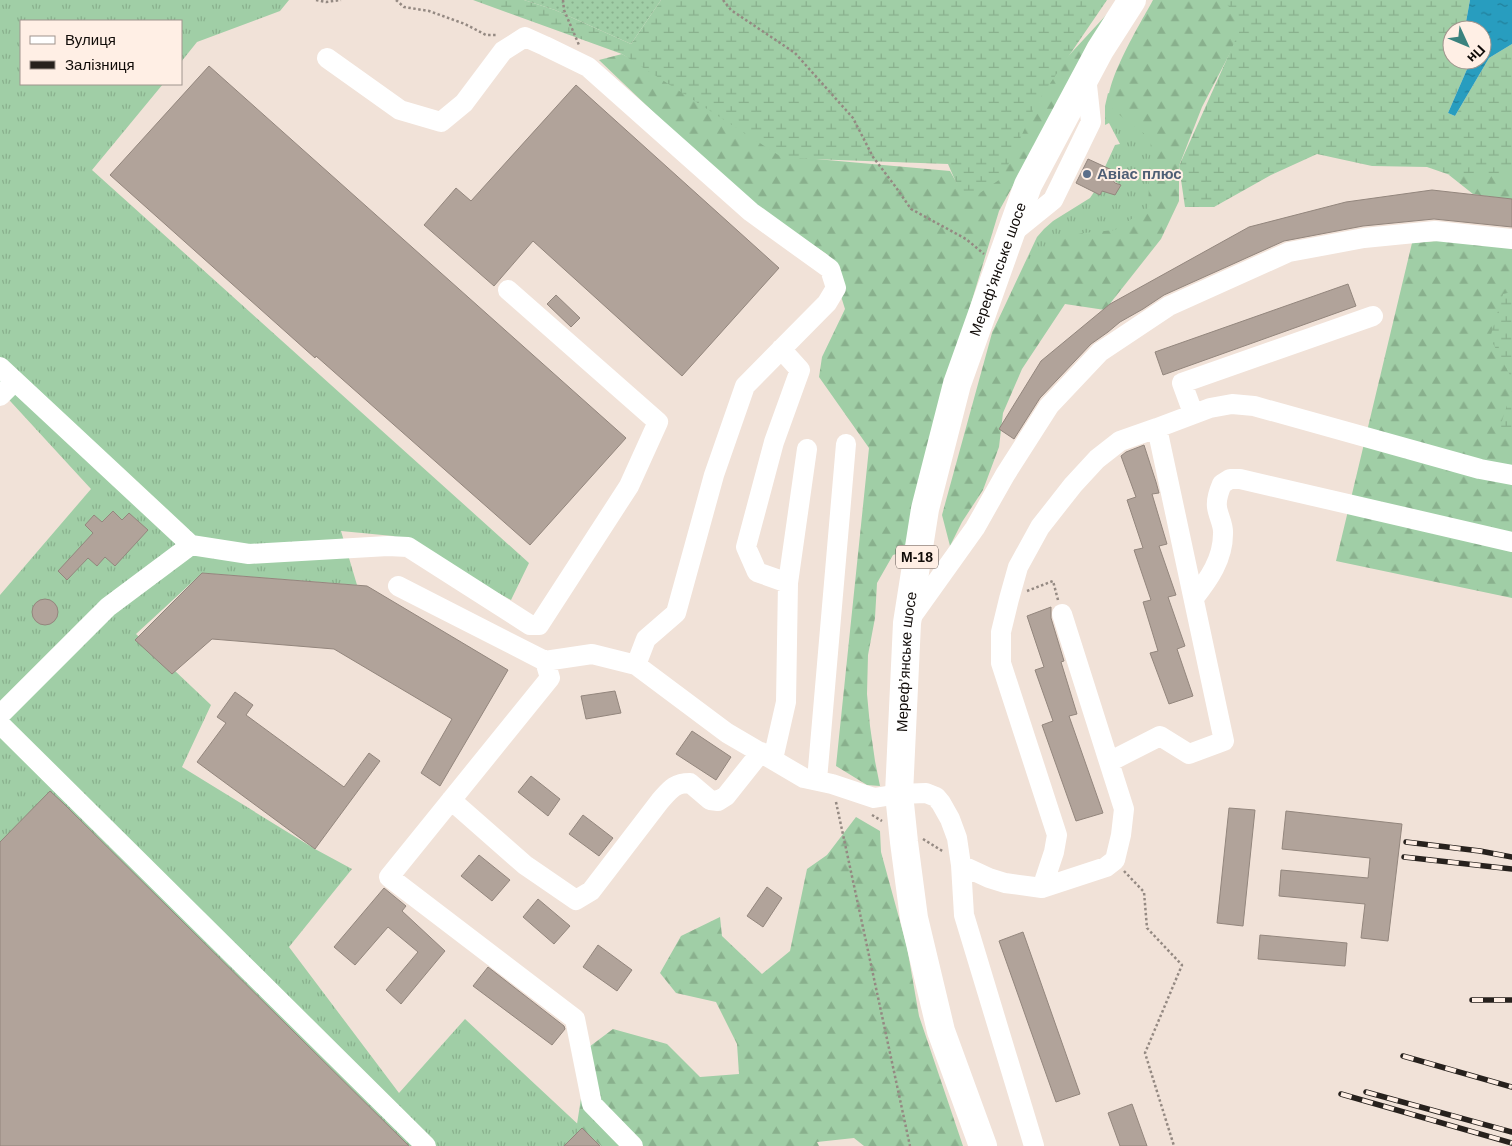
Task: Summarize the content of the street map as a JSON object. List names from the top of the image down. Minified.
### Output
{"streets":{"highway":["Мереф’янське шосе","М-18"]},"places":["Авіас плюс"],"legend":["Вулиця","Залізниця"],"north":"bottom right"}
